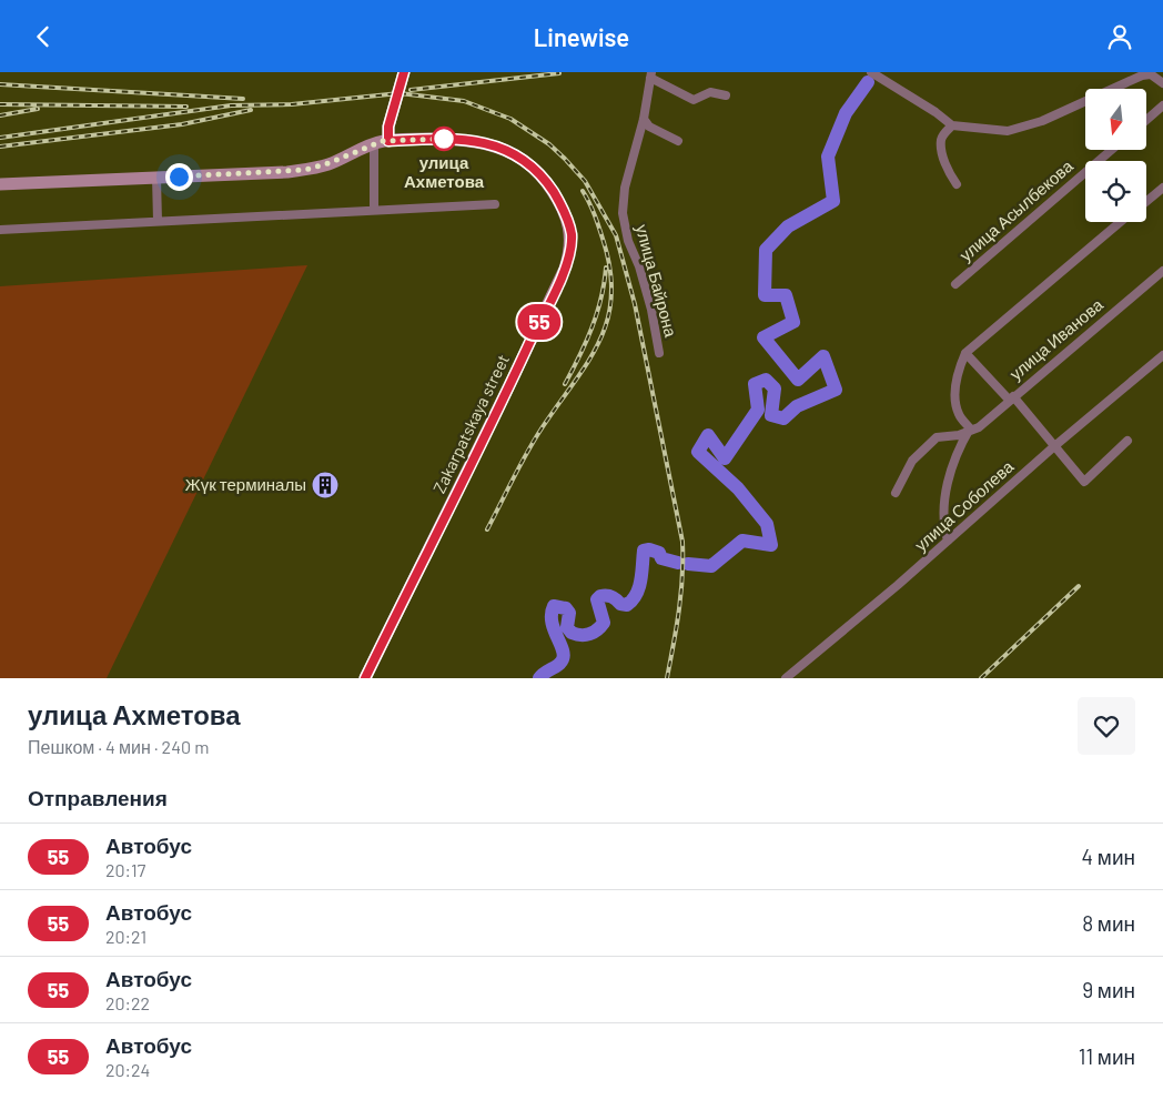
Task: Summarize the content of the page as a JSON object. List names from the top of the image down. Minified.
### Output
{"streets":{"street":["улица Асылбекова","улица Байрона","улица Иванова","Zakarpatskaya street","улица Соболева"]},"places":{"other":["улица Ахметова"],"building":["Жүк терминалы"]},"lines":["bus line 55"],"north":"bottom","page":{"header":"Linewise","on_map":"55","heading":[["улица Ахметова","Пешком · 4 мин · 240 m"],"Отправления"],"list":[{"mark":"55","name":"Автобус","note":"20:17","value":"4 мин"},{"mark":"55","name":"Автобус","note":"20:21","value":"8 мин"},{"mark":"55","name":"Автобус","note":"20:22","value":"9 мин"},{"mark":"55","name":"Автобус","note":"20:24","value":"11 мин"}]}}
